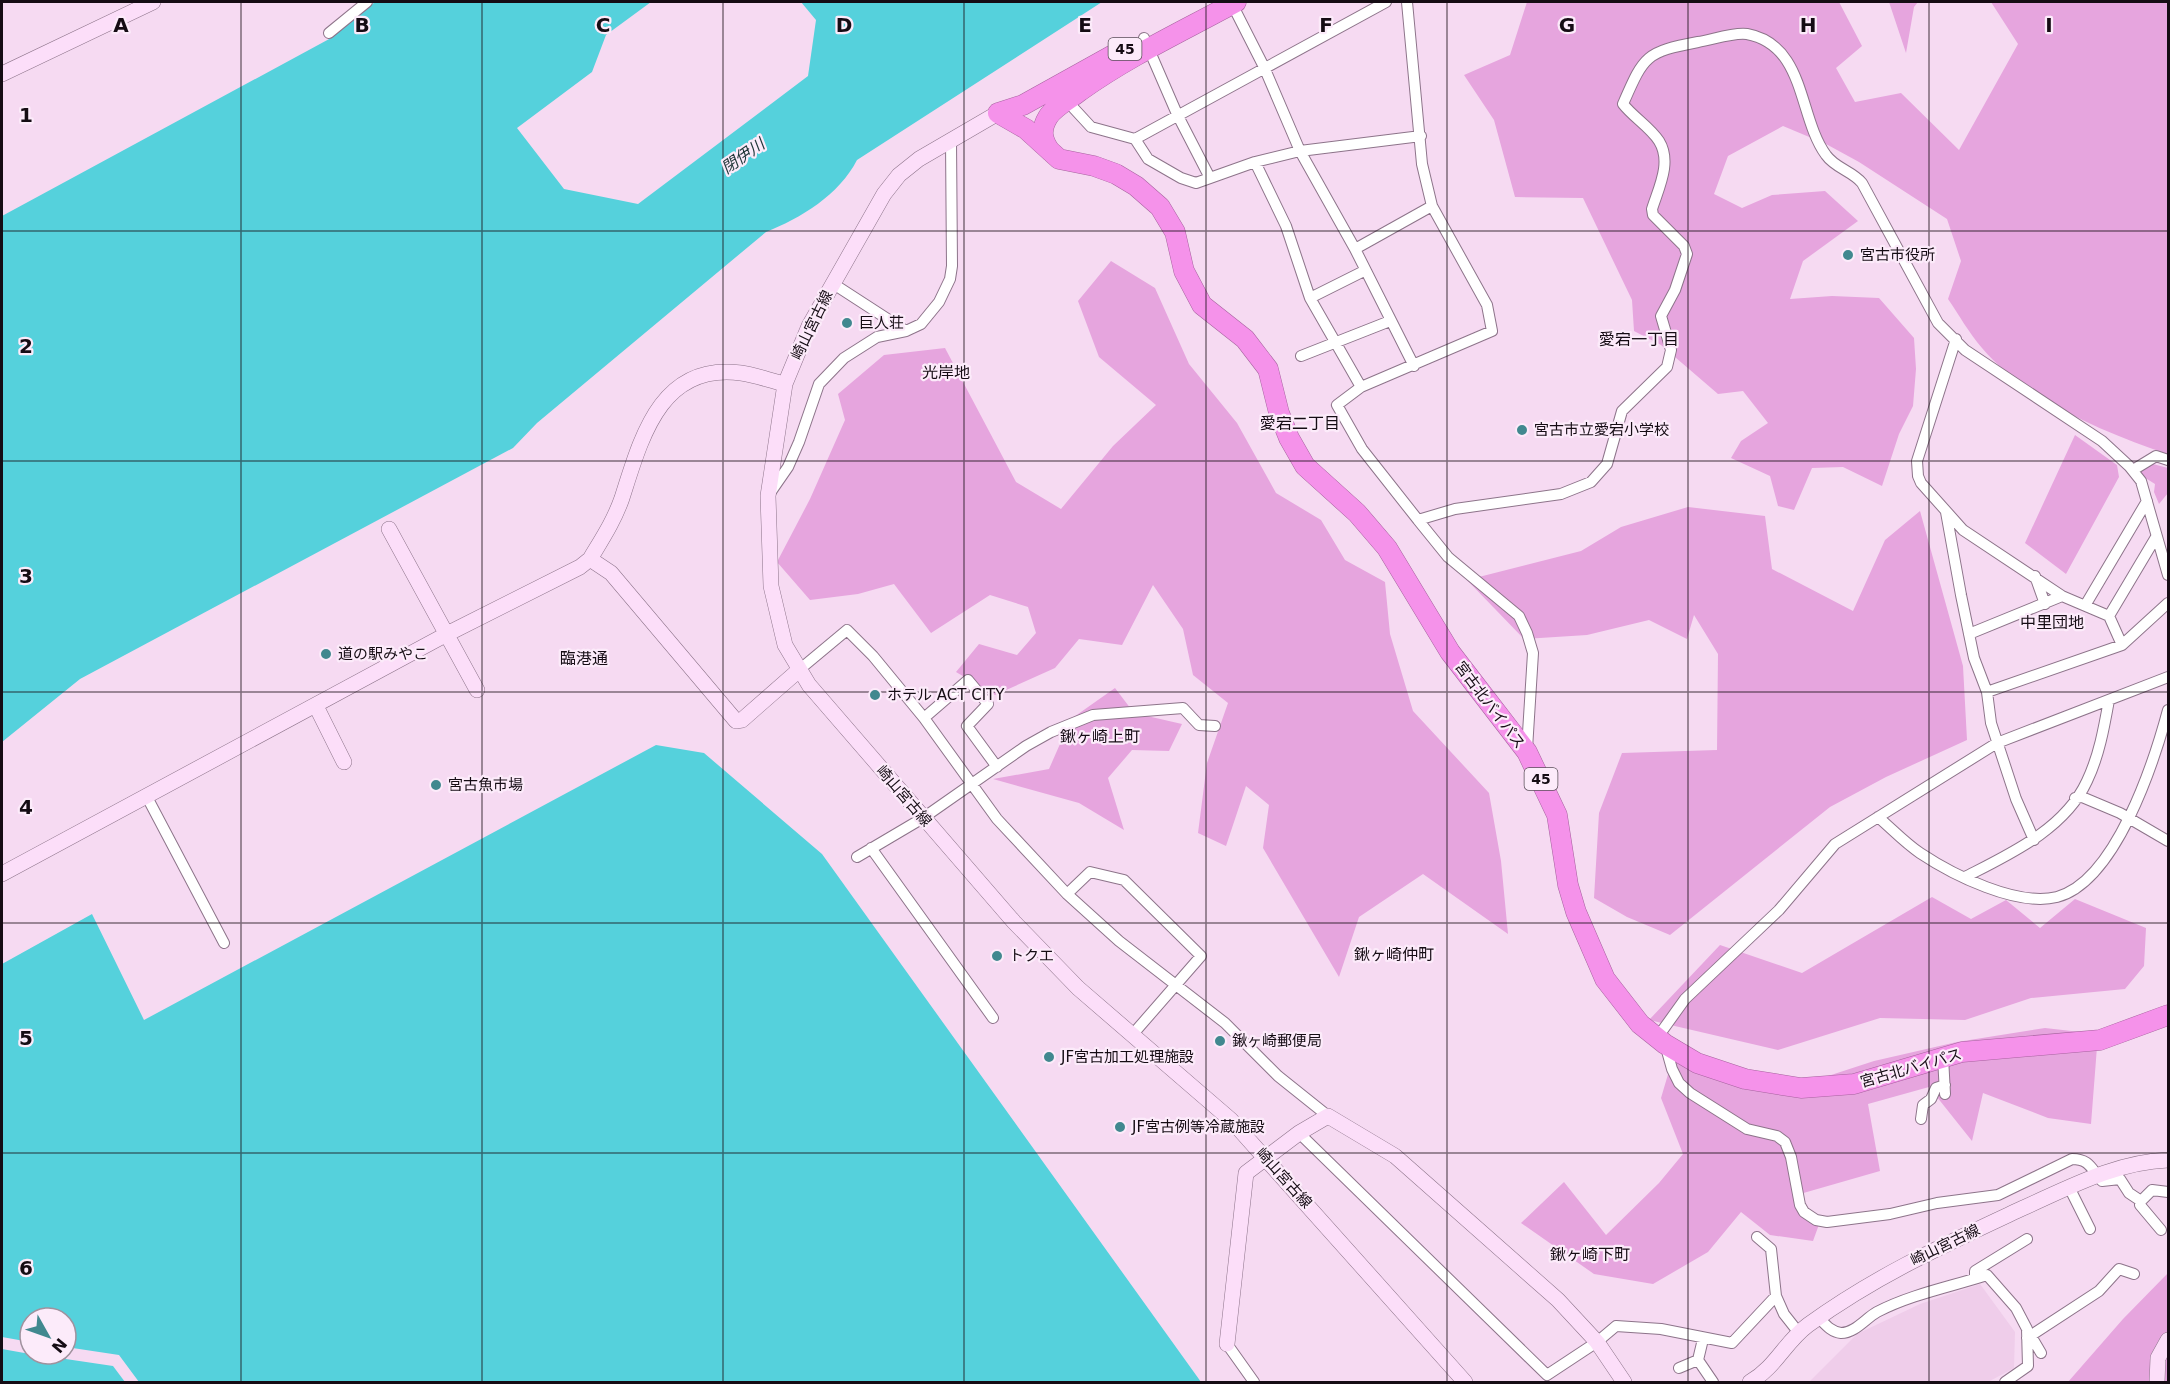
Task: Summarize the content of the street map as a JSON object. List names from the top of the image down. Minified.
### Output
{"streets":{"highway":["45","宮古北バイパス"],"street":["崎山宮古線"]},"crossings":[["45","崎山宮古線"],["45","宮古北バイパス"]],"districts":["愛宕一丁目","光岸地","愛宕二丁目","中里団地","臨港通","鍬ヶ崎上町","鍬ヶ崎仲町","鍬ヶ崎下町"],"water":["閉伊川"],"places":["宮古市役所","巨人荘","宮古市立愛宕小学校","道の駅みやこ","ホテル ACT CITY","宮古魚市場","トクエ","鍬ヶ崎郵便局","JF宮古加工処理施設","JF宮古例等冷蔵施設"],"north":"bottom right","grid":{"columns":["A","B","C","D","E","F","G","H","I"],"rows":["1","2","3","4","5","6"]}}
